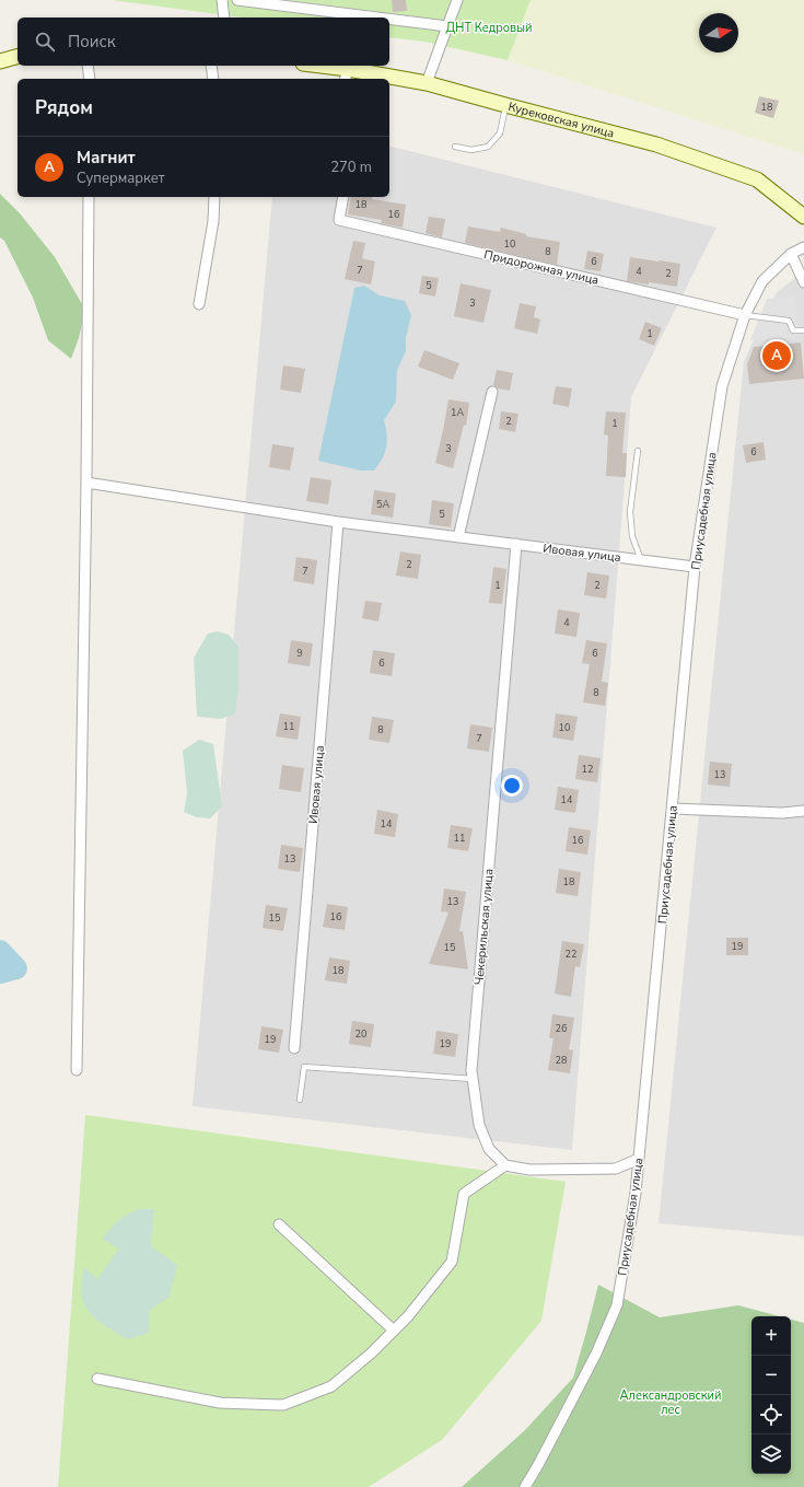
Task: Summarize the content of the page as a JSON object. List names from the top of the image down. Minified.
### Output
{"streets":{"street":["Курековская улица","Придорожная улица","Приусадебная улица","Ивовая улица","Чекерильская улица"]},"crossings":[["Придорожная улица","Приусадебная улица"],["Приусадебная улица","Ивовая улица"],["Ивовая улица","Чекерильская улица"]],"parks":["ДНТ Кедровый","Александровский лес"],"house_numbers":["18","18","16","10","8","6","7","4","2","5","3","1","1А","2","1","3","6","5А","5","2","7","1","2","4","9","6","6","8","11","10","8","7","12","13","14","14","11","16","13","18","13","16","15","19","15","22","18","26","20","19","19","28"],"north":"right","page":{"search":"Поиск","heading":"Рядом","list":[{"mark":"A","name":"Магнит","note":"Супермаркет","value":"270 m"}],"pins":"A","map_buttons":["+","−"]}}
